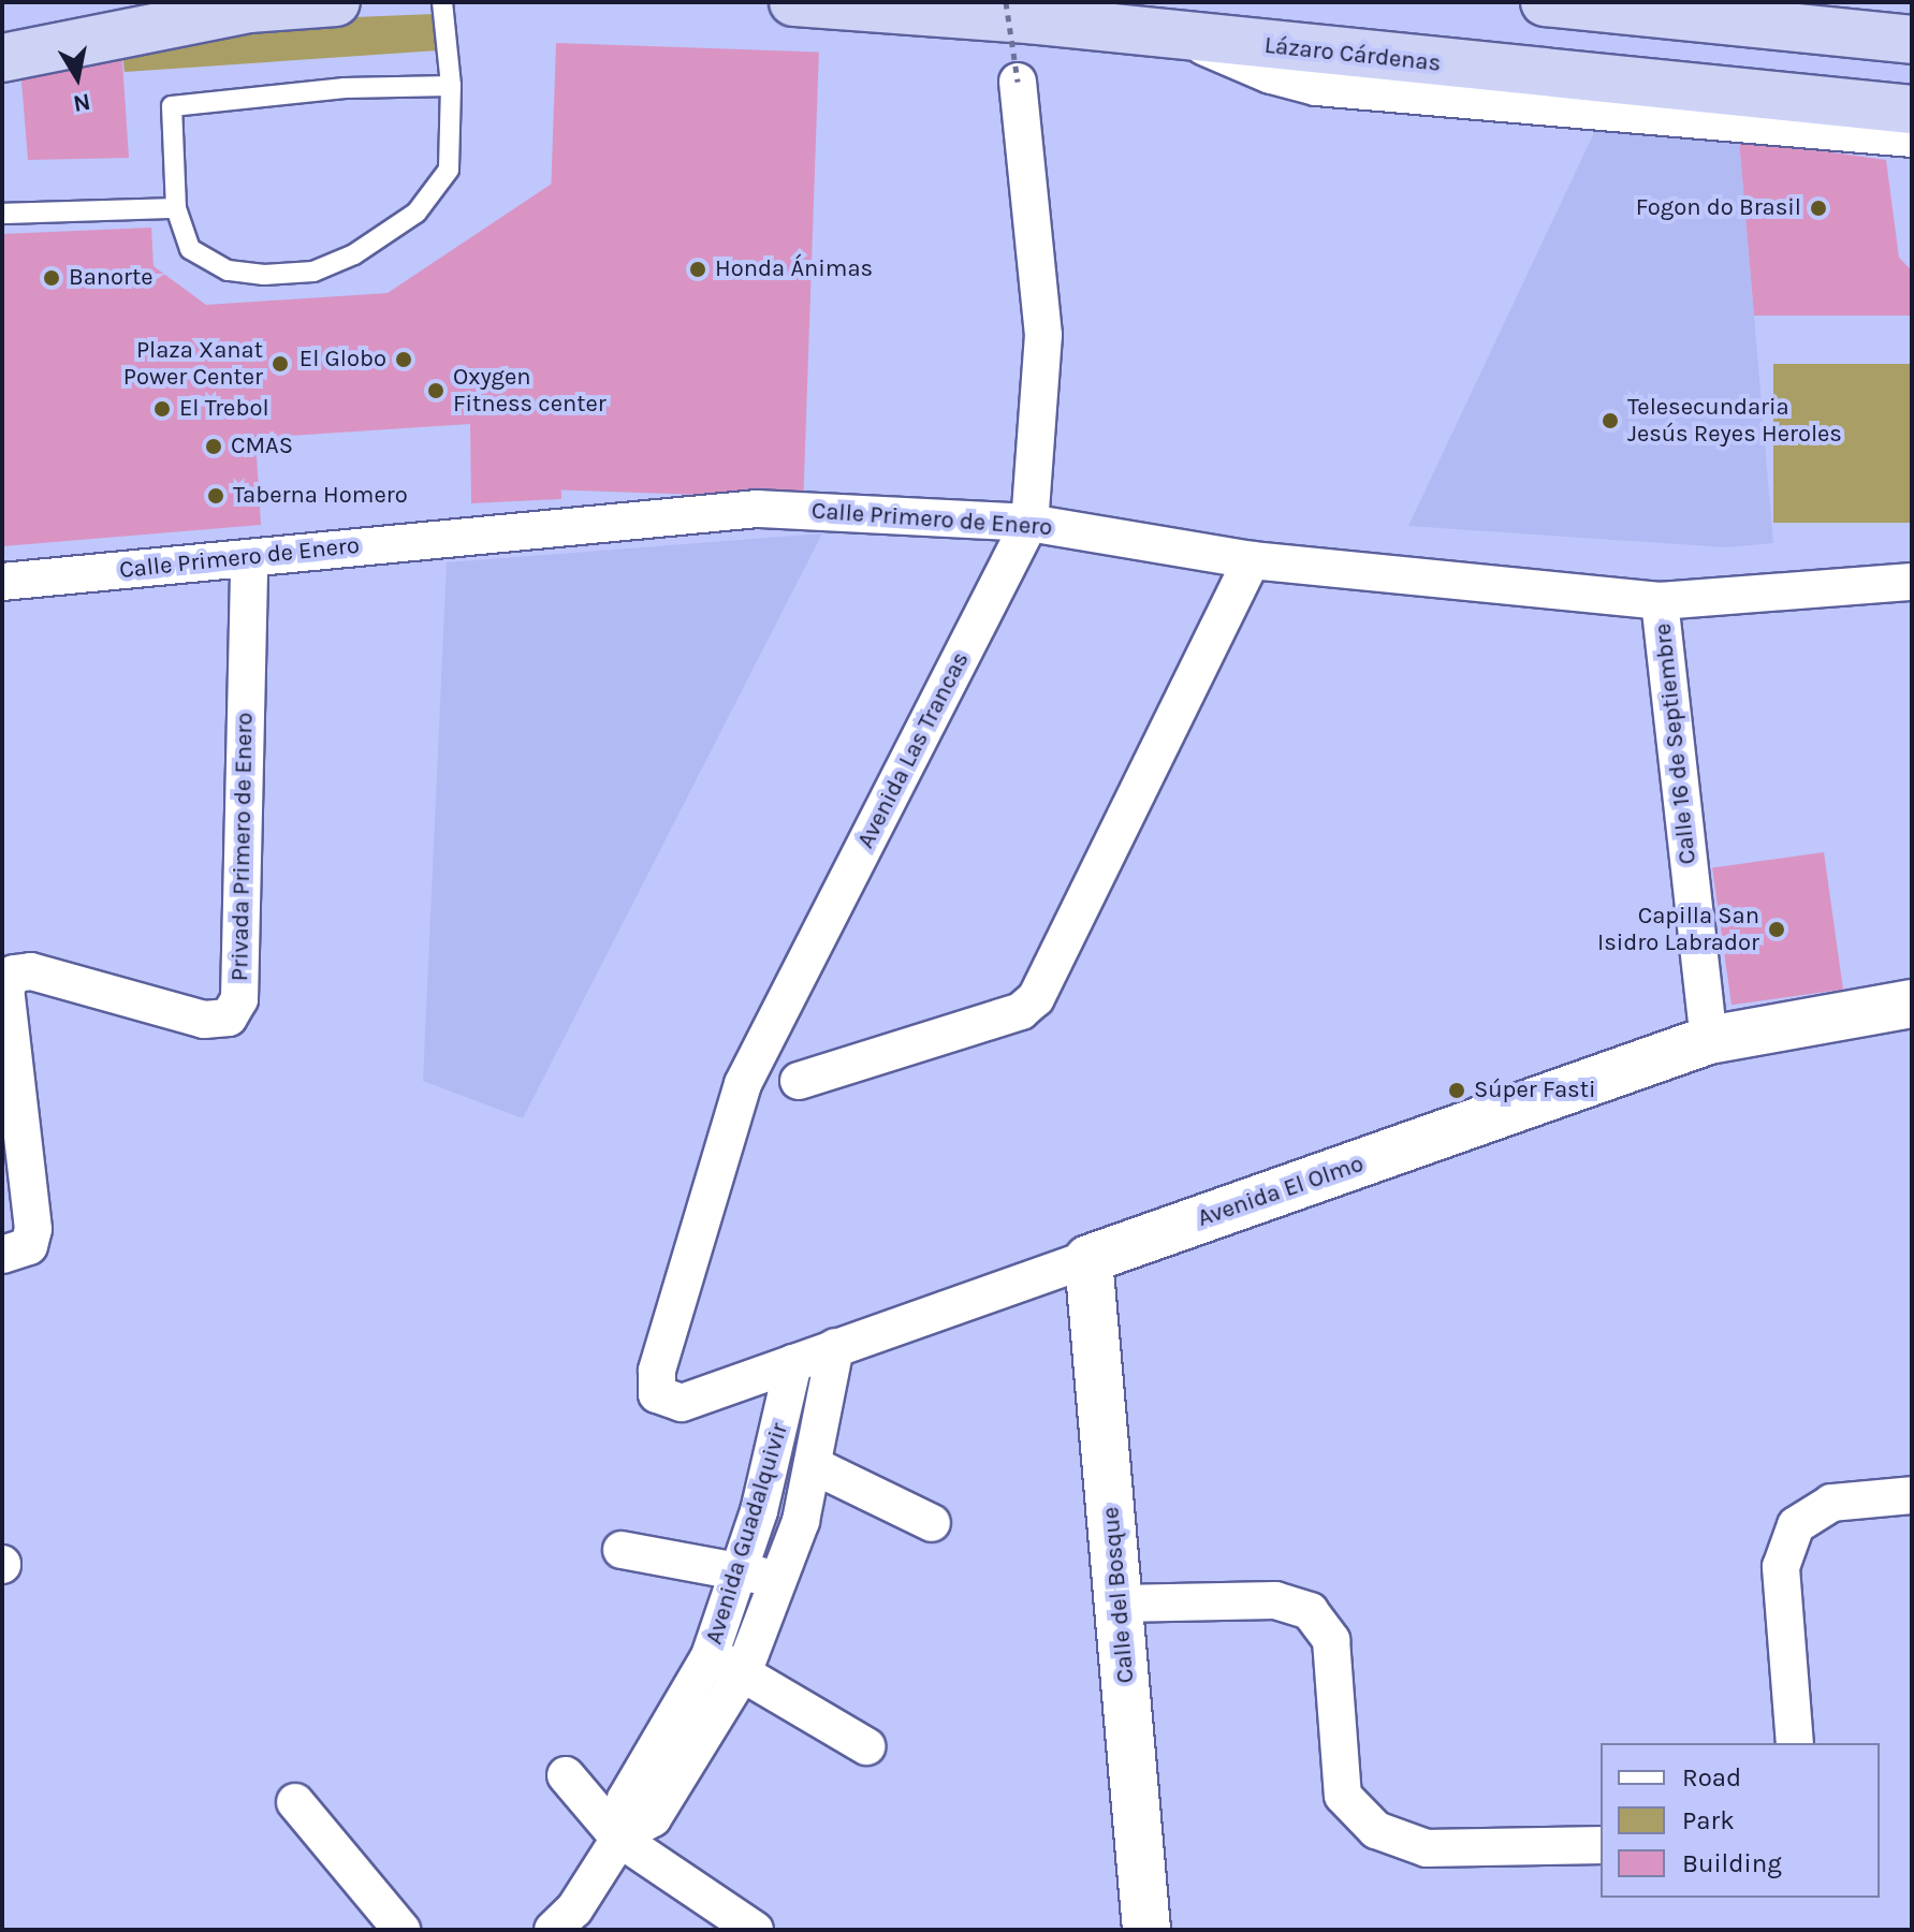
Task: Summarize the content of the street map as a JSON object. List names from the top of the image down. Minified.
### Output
{"streets":{"highway":["Lázaro Cárdenas"],"street":["Calle Primero de Enero","Calle 16 de Septiembre","Avenida Las Trancas","Privada Primero de Enero","Avenida El Olmo","Avenida Guadalquivir","Calle del Bosque"]},"crossings":[["Calle Primero de Enero","Calle 16 de Septiembre"],["Calle Primero de Enero","Avenida Las Trancas"],["Calle Primero de Enero","Privada Primero de Enero"],["Calle 16 de Septiembre","Avenida El Olmo"],["Avenida Las Trancas","Avenida El Olmo"],["Avenida El Olmo","Avenida Guadalquivir"],["Avenida El Olmo","Calle del Bosque"]],"places":["Fogon do Brasil","Honda Ánimas","Banorte","El Globo","Plaza Xanat Power Center","Oxygen Fitness center","El Trebol","Telesecundaria Jesús Reyes Heroles","CMAS","Taberna Homero","Capilla San Isidro Labrador","Súper Fasti"],"legend":["Road","Park","Building"],"north":"bottom"}
